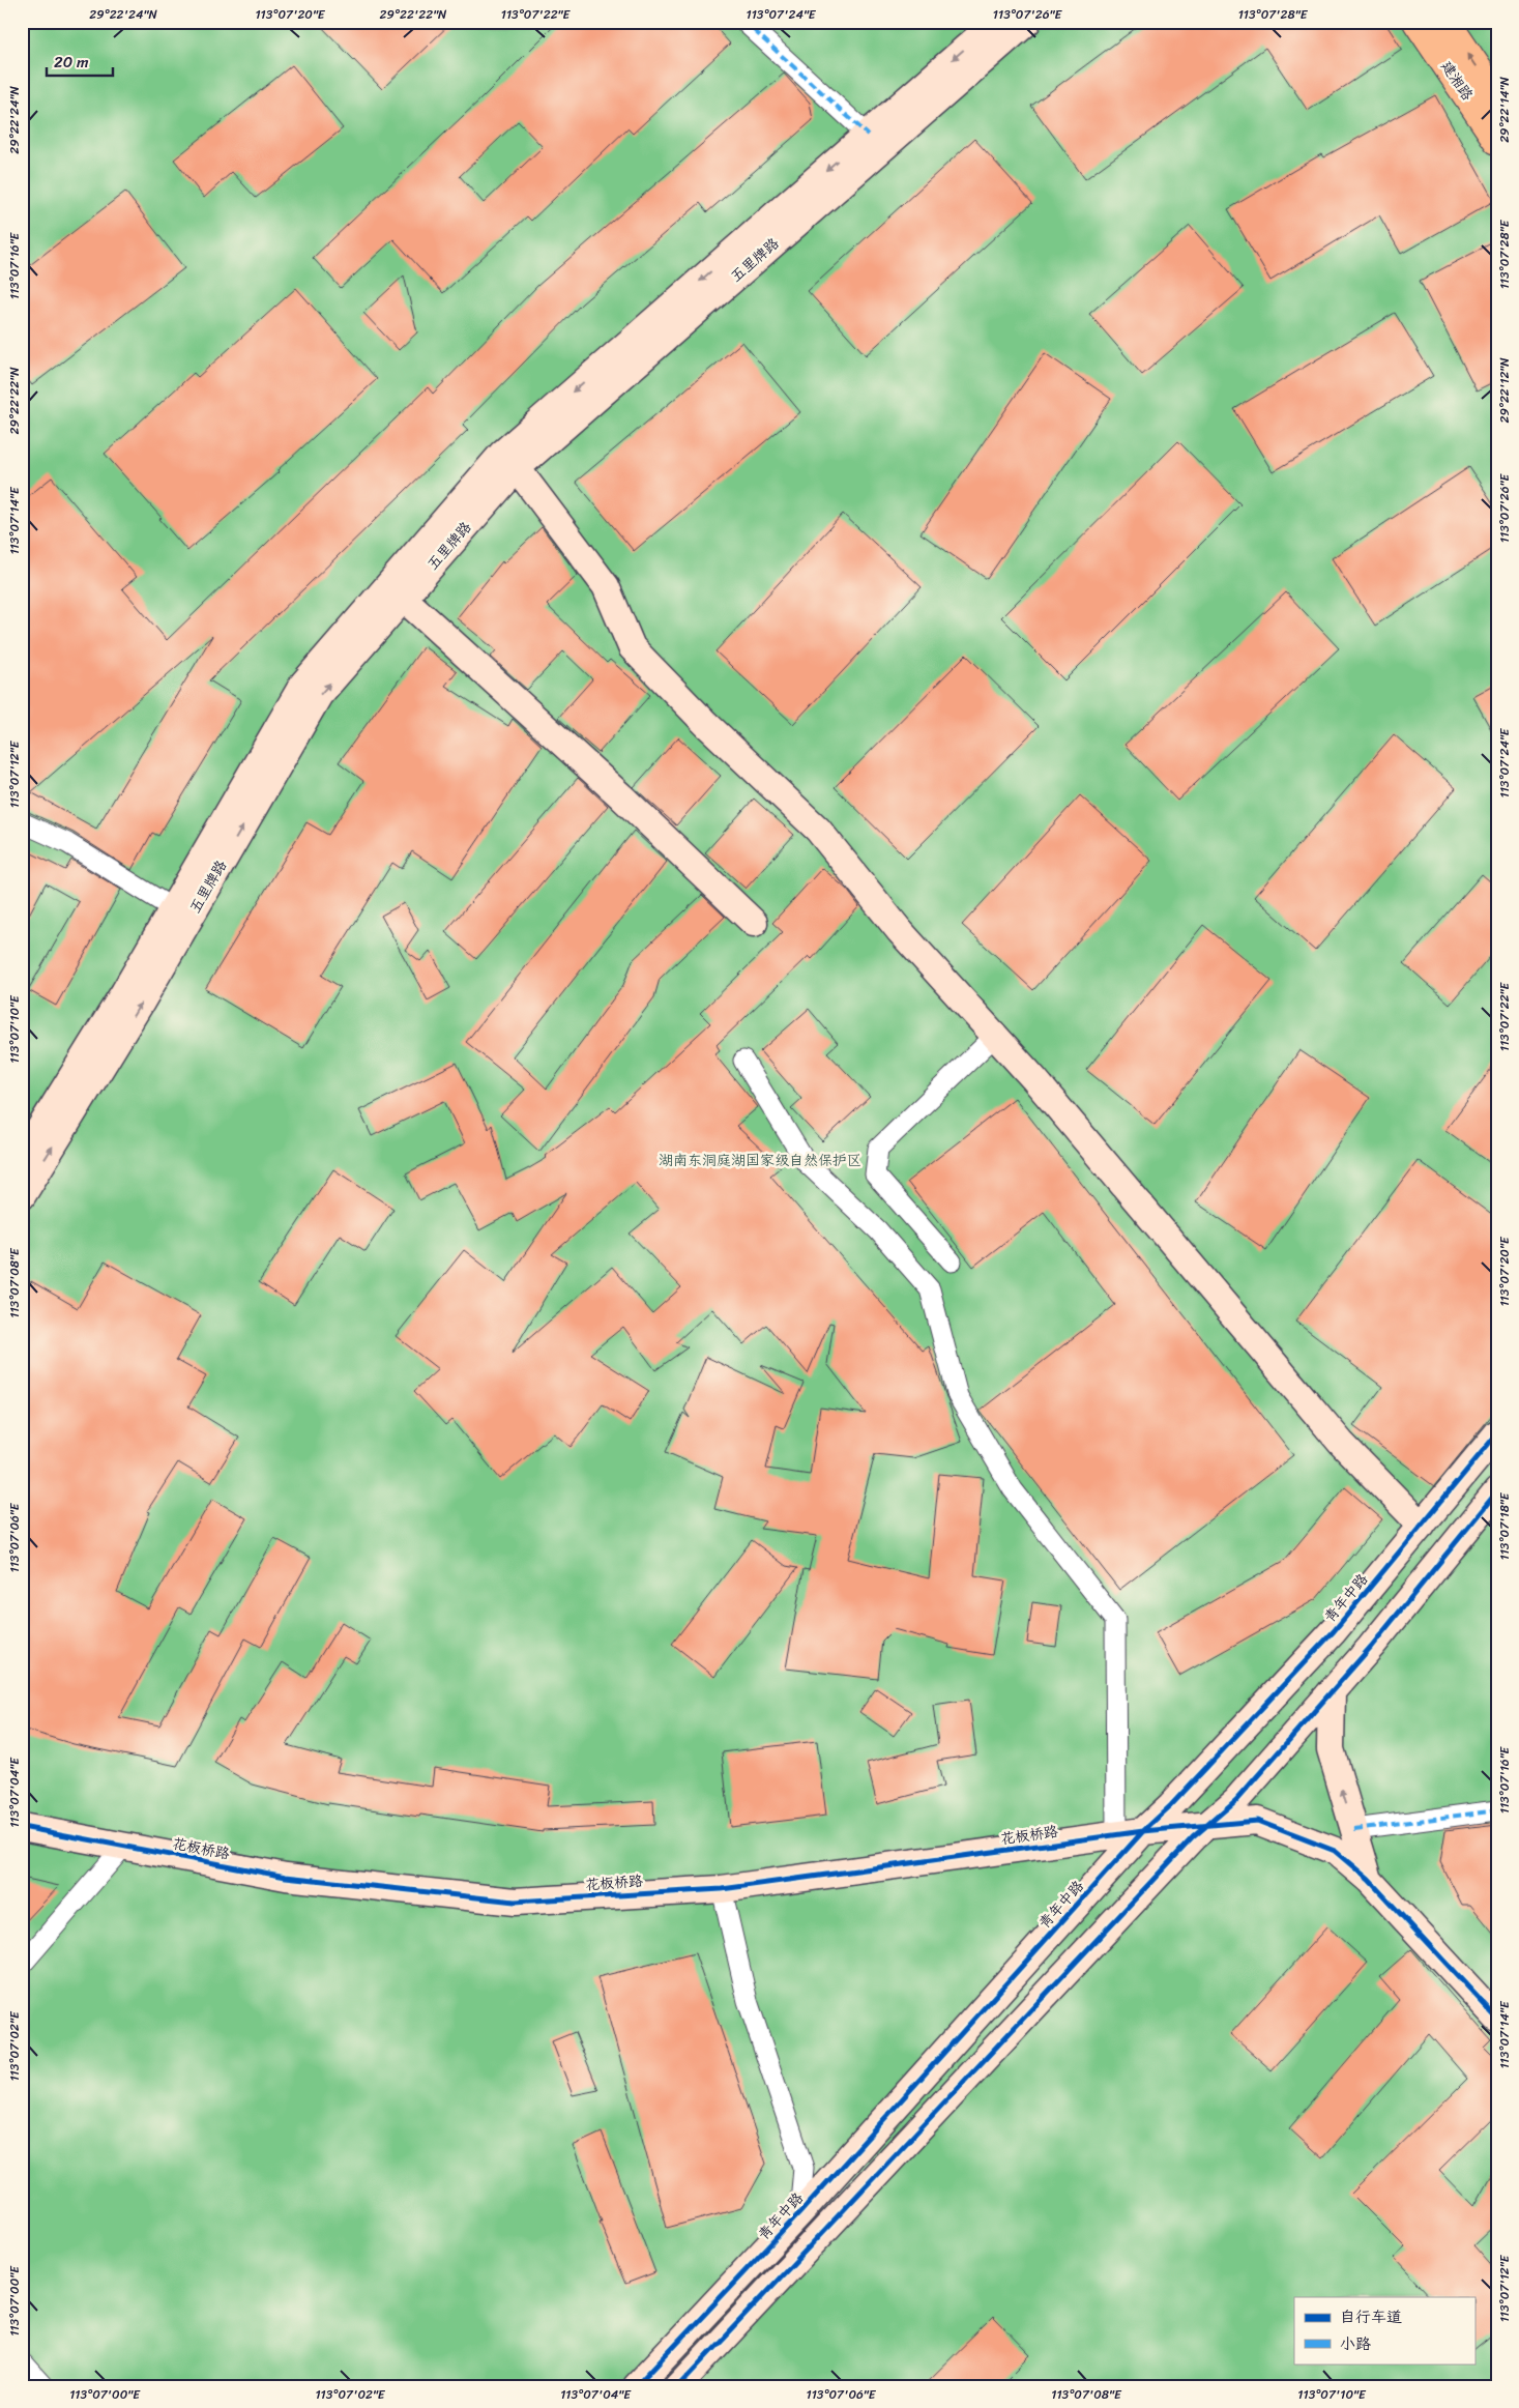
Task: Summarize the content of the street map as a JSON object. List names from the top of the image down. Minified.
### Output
{"streets":{"main road":["建湘路","五里牌路","青年中路","花板桥路"]},"crossings":[["青年中路","花板桥路"]],"parks":["湖南东洞庭湖国家级自然保护区"],"legend":["自行车道","小路"],"scale_bar":"20 m","coordinates":["29°22'24\"N","113°07'20\"E","29°22'22\"N","113°07'22\"E","113°07'24\"E","113°07'26\"E","113°07'28\"E","29°22'14\"N","113°07'16\"E","29°22'12\"N","113°07'14\"E","113°07'12\"E","113°07'10\"E","113°07'08\"E","113°07'18\"E","113°07'06\"E","113°07'04\"E","113°07'02\"E","113°07'00\"E"]}
